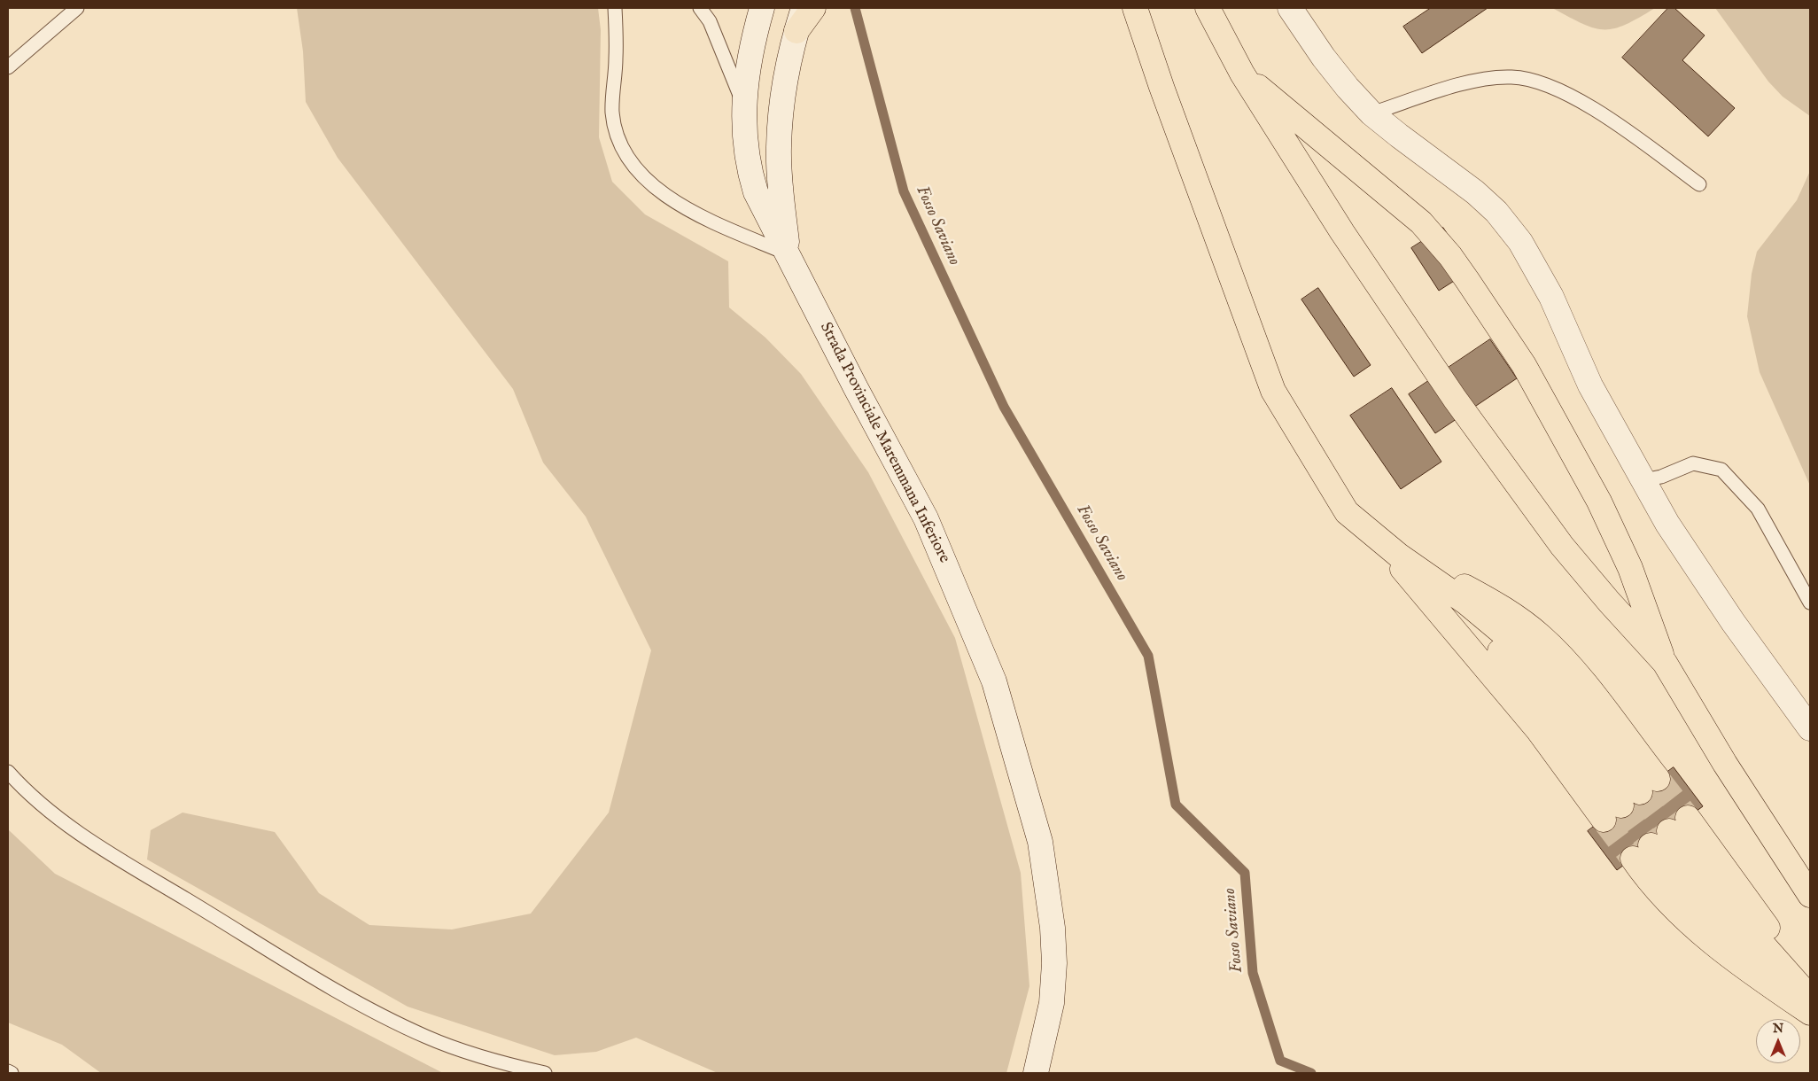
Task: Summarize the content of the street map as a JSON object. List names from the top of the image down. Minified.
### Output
{"streets":{"main road":["Strada Provinciale Maremmana Inferiore"]},"water":["Fosso Saviano"],"north":"top"}
